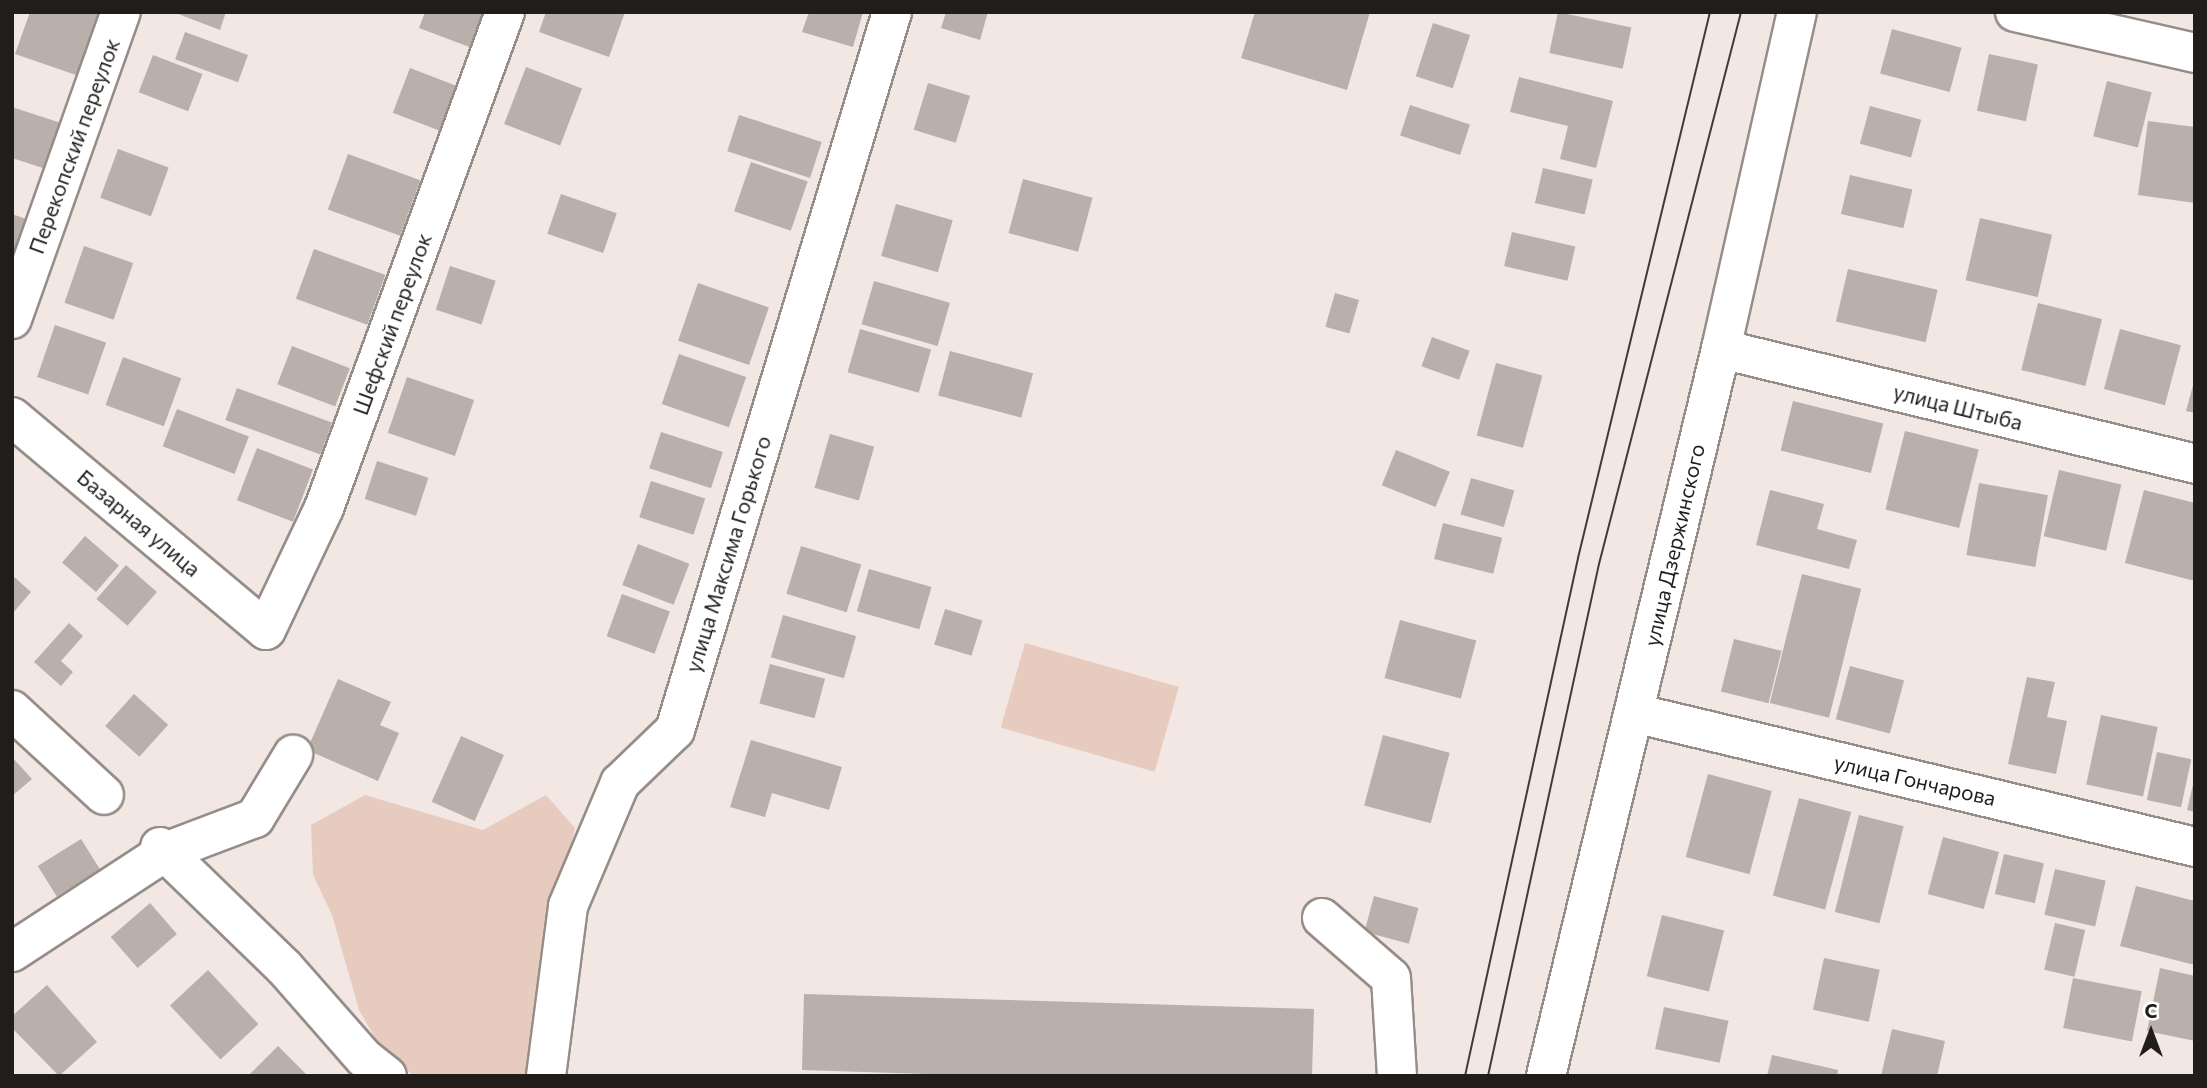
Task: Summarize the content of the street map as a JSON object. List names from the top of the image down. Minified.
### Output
{"streets":{"street":["Перекопский переулок","Шефский переулок","улица Штыба","Базарная улица","улица Дзержинского","улица Максима Горького","улица Гончарова"]},"crossings":[["Шефский переулок","Базарная улица"],["улица Штыба","улица Дзержинского"],["улица Дзержинского","улица Гончарова"]],"north":"top"}
